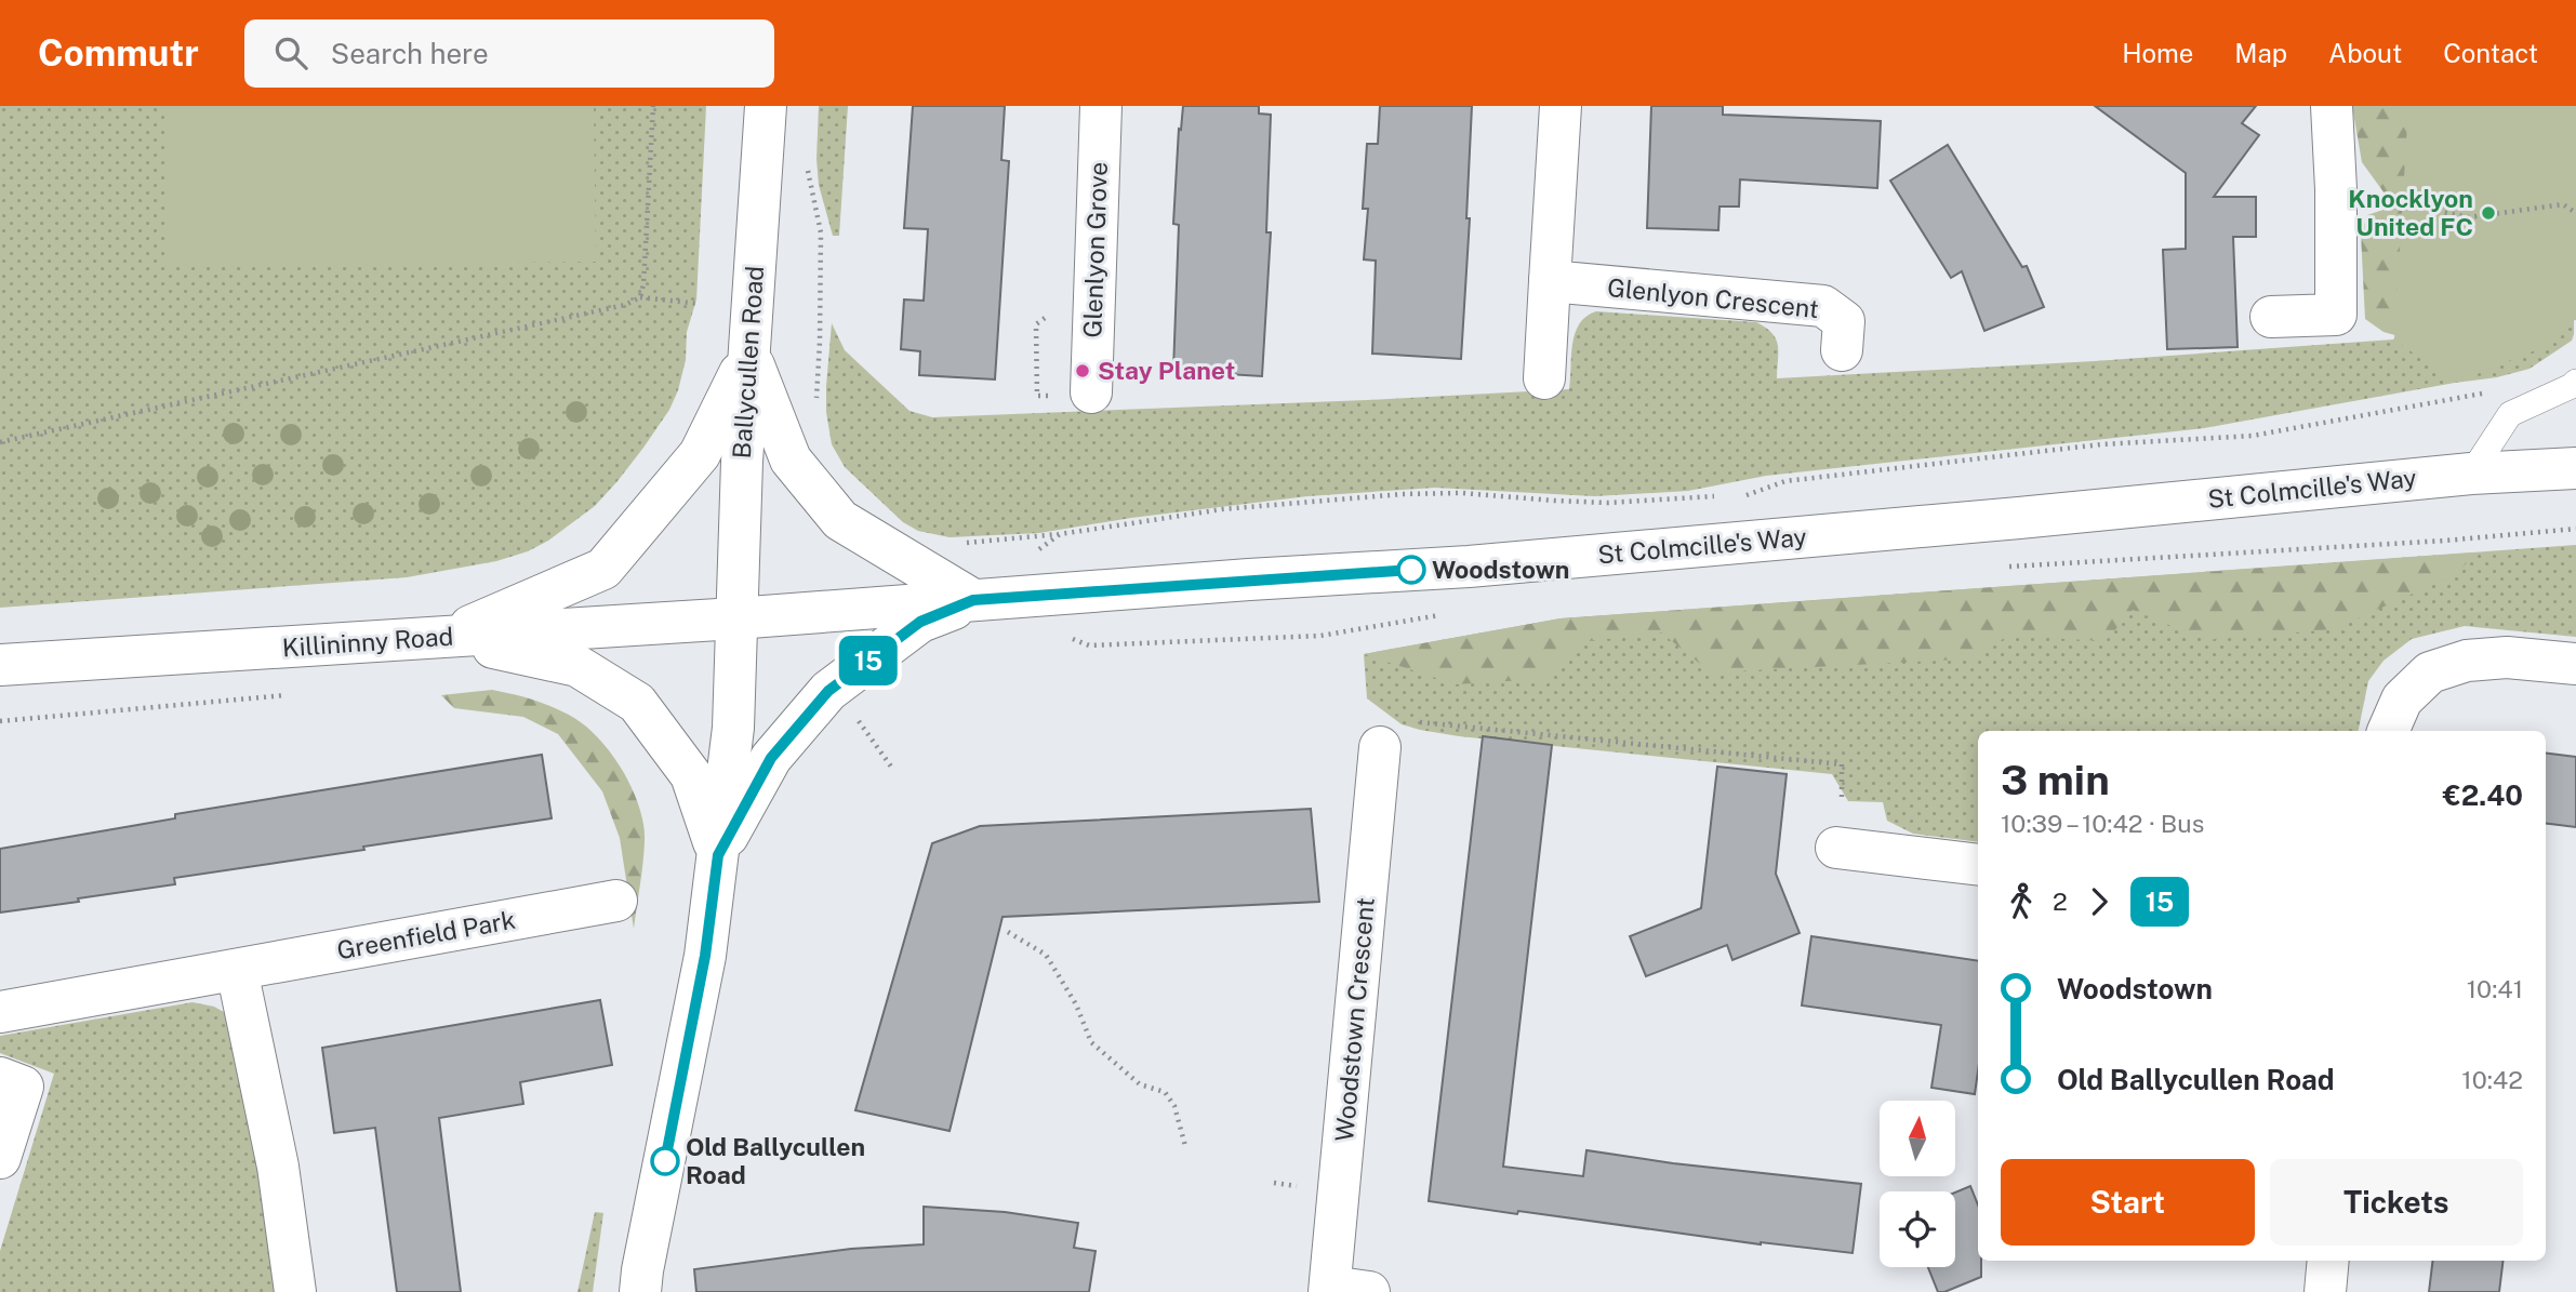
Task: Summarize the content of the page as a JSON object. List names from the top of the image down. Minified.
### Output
{"streets":{"street":["Glenlyon Grove","Glenlyon Crescent","Ballycullen Road","St Colmcille's Way","Killininny Road","Greenfield Park","Woodstown Crescent"]},"crossings":[["Ballycullen Road","St Colmcille's Way"],["Ballycullen Road","Killininny Road"],["St Colmcille's Way","Killininny Road"]],"places":["Knocklyon United FC","Stay Planet","Woodstown","Old Ballycullen Road"],"lines":["bus line 15"],"north":"top","page":{"header":"Commutr","search":"Search here","nav":["Home","Map","About","Contact"],"on_map":"15","heading":["3 min","10:39 – 10:42 · Bus","€2.40"],"legs":["2","15"],"list":[{"name":"Woodstown","value":"10:41"},{"name":"Old Ballycullen Road","value":"10:42"}],"buttons":["Start","Tickets"]}}
